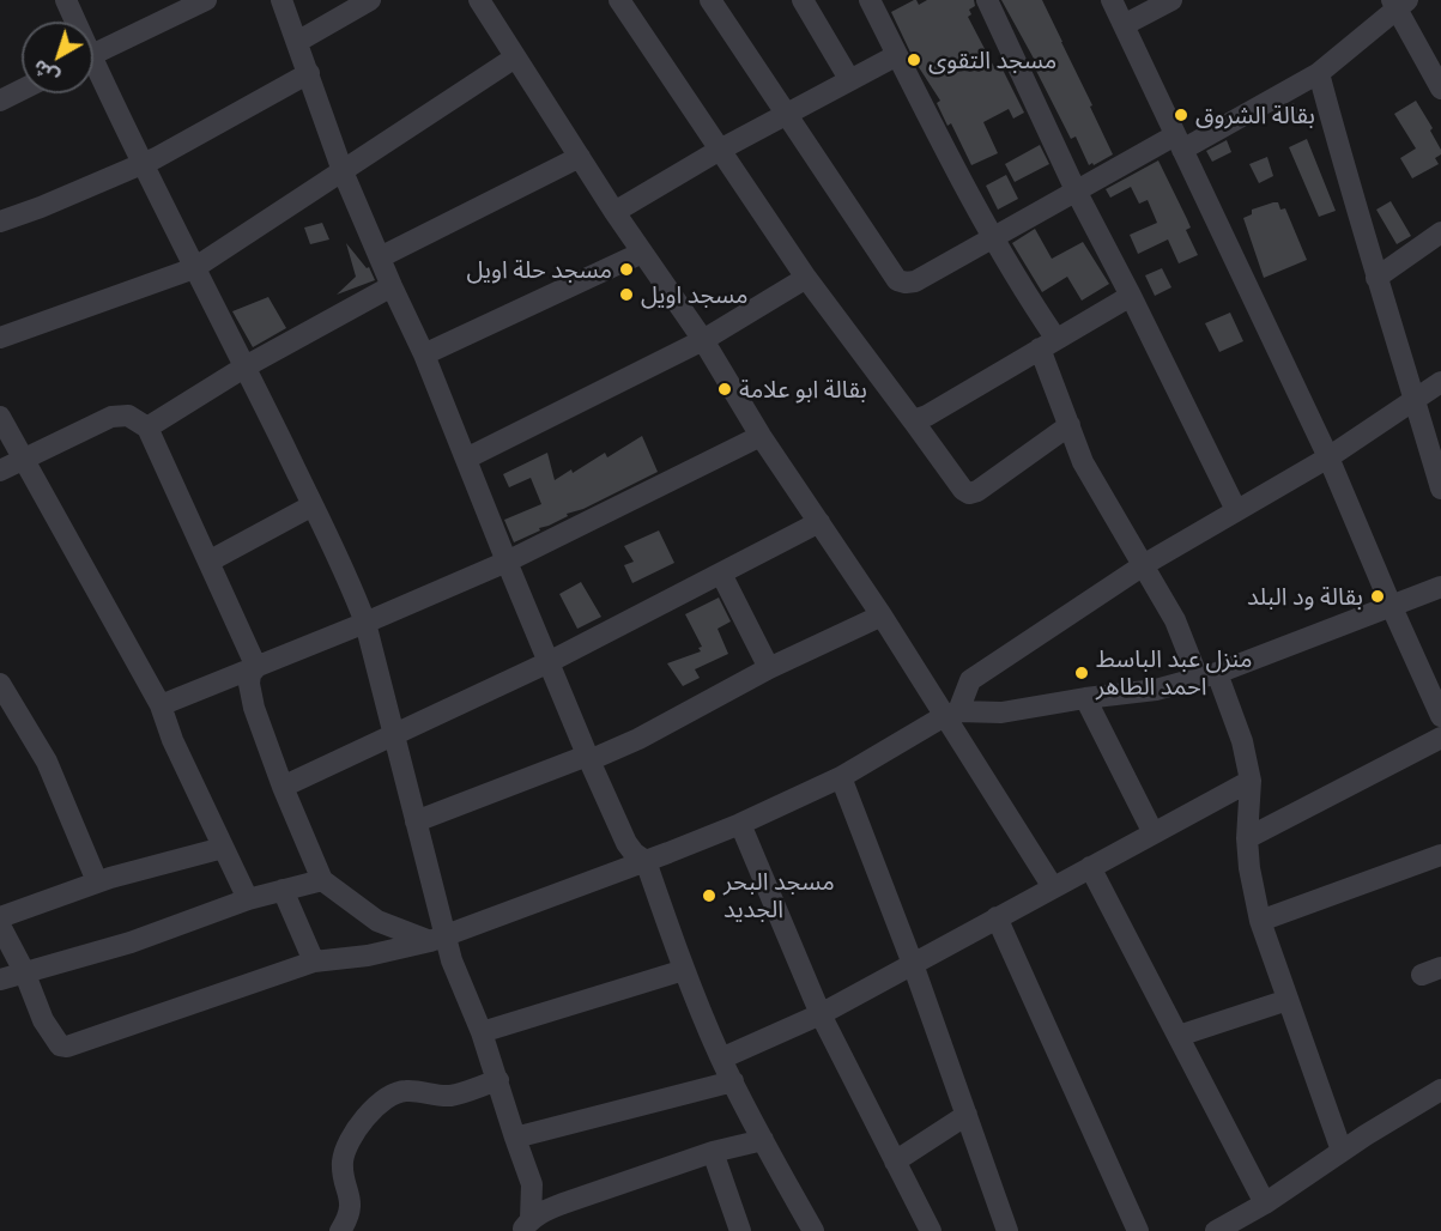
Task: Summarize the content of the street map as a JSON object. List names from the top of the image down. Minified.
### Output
{"places":["مسجد التقوى","بقالة الشروق","مسجد حلة اويل","مسجد اويل","بقالة ابو علامة","بقالة ود البلد","منزل عبد الباسط احمد الطاهر","مسجد البحر الجديد"],"north":"bottom left"}
